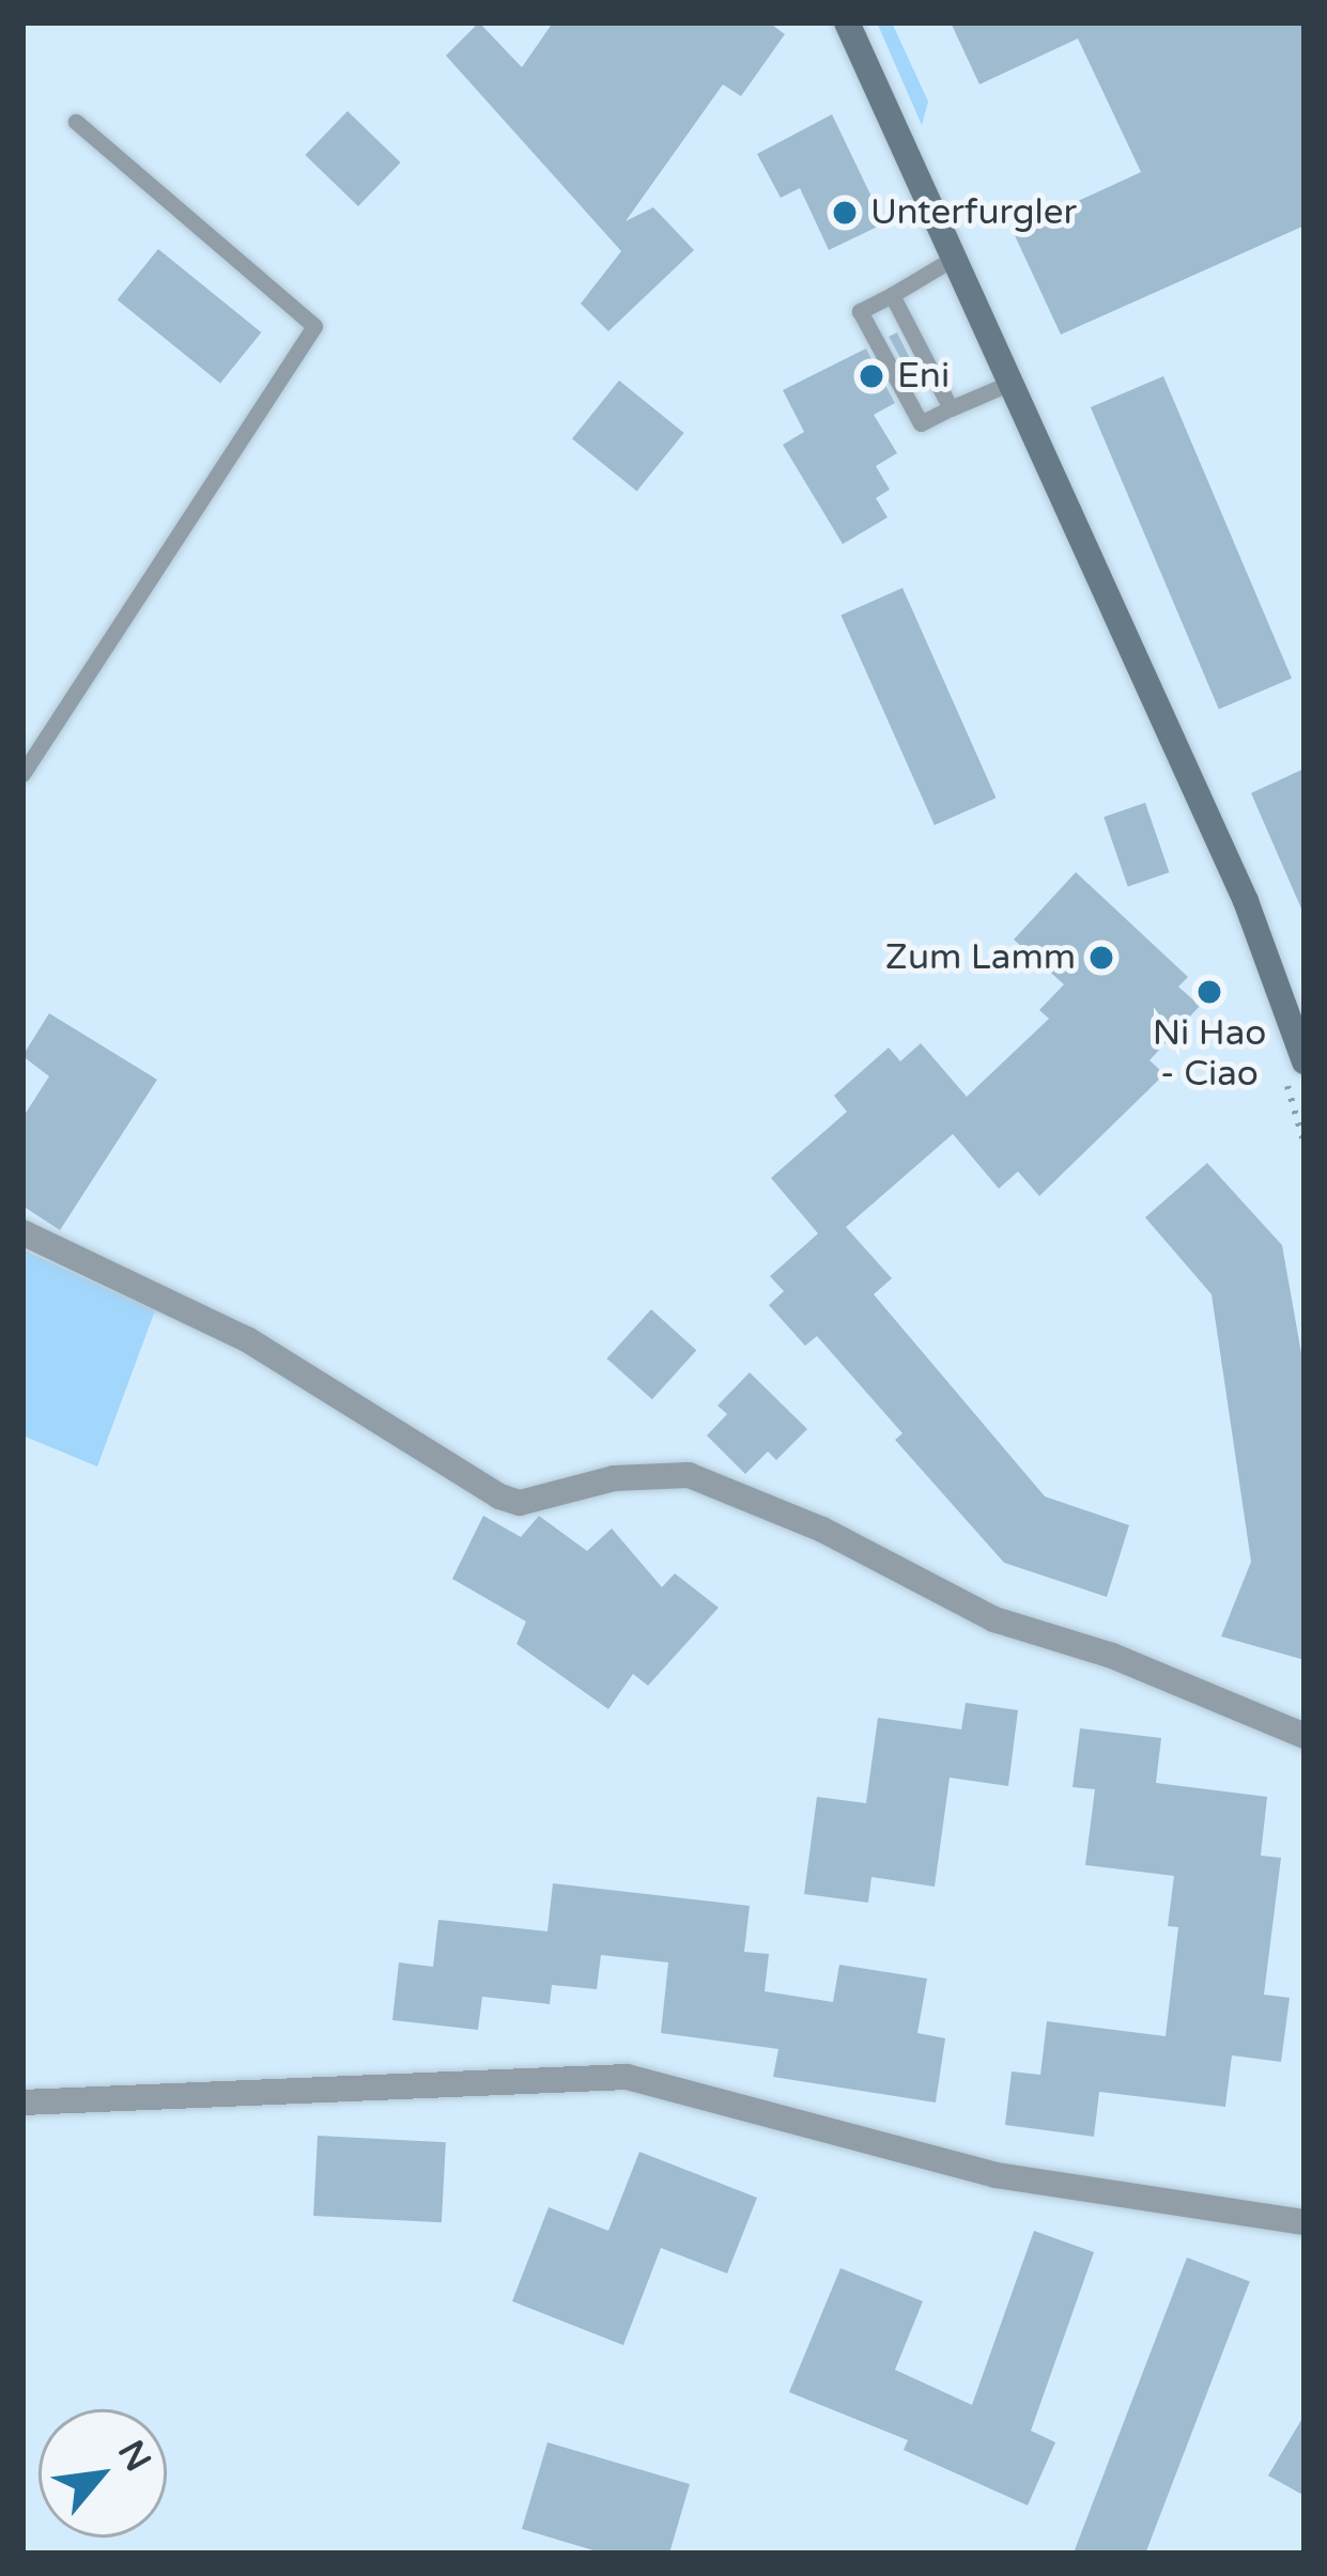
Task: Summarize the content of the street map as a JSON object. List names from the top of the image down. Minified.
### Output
{"places":["Unterfurgler","Eni","Zum Lamm","Ni Hao - Ciao"],"north":"top right"}
